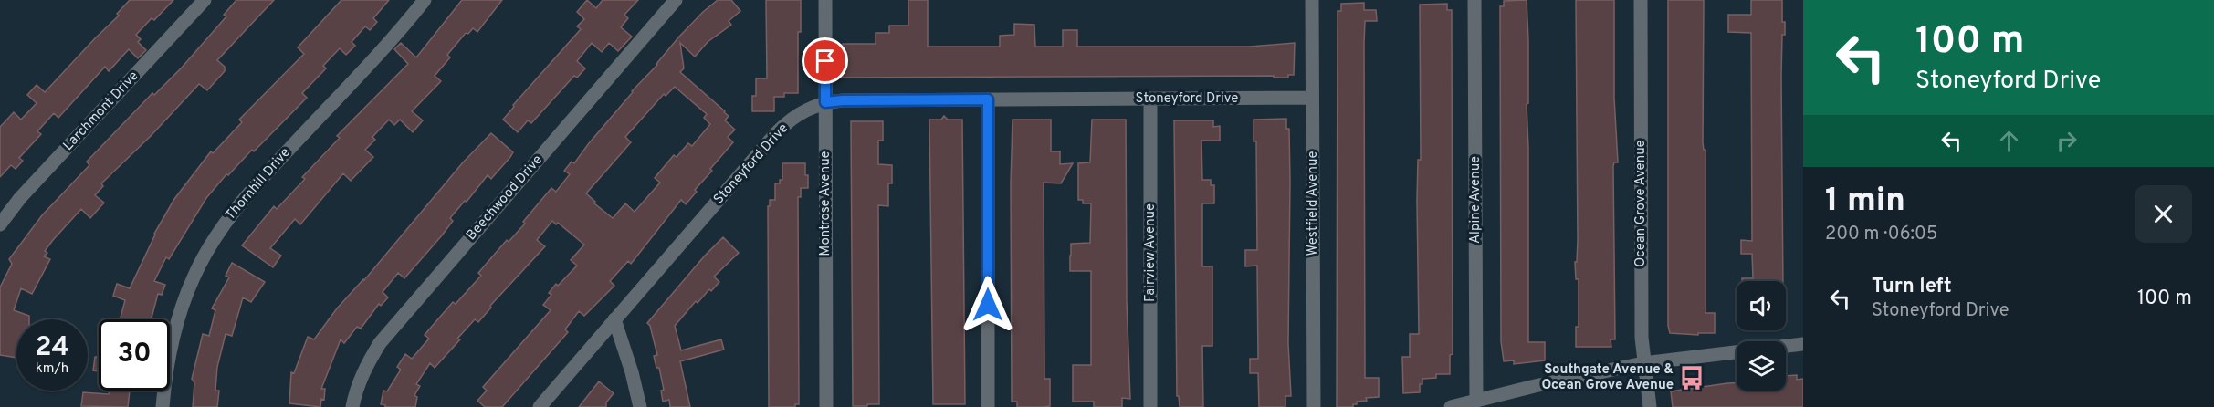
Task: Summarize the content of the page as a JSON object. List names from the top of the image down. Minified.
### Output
{"streets":{"street":["Stoneyford Drive","Larchmont Drive","Thornhill Drive","Beechwood Drive","Alpine Avenue","Montrose Avenue","Westfield Avenue","Ocean Grove Avenue","Fairview Avenue"]},"crossings":[["Stoneyford Drive","Montrose Avenue"],["Stoneyford Drive","Westfield Avenue"],["Stoneyford Drive","Fairview Avenue"]],"places":{"bus stop":["Southgate Avenue & Ocean Grove Avenue"]},"page":{"turn":["100 m","Stoneyford Drive"],"heading":["1 min","200 m · 06:05"],"list":[{"name":"Turn left","note":"Stoneyford Drive","value":"100 m"}],"speed":"24 km/h","limit":"30"}}
